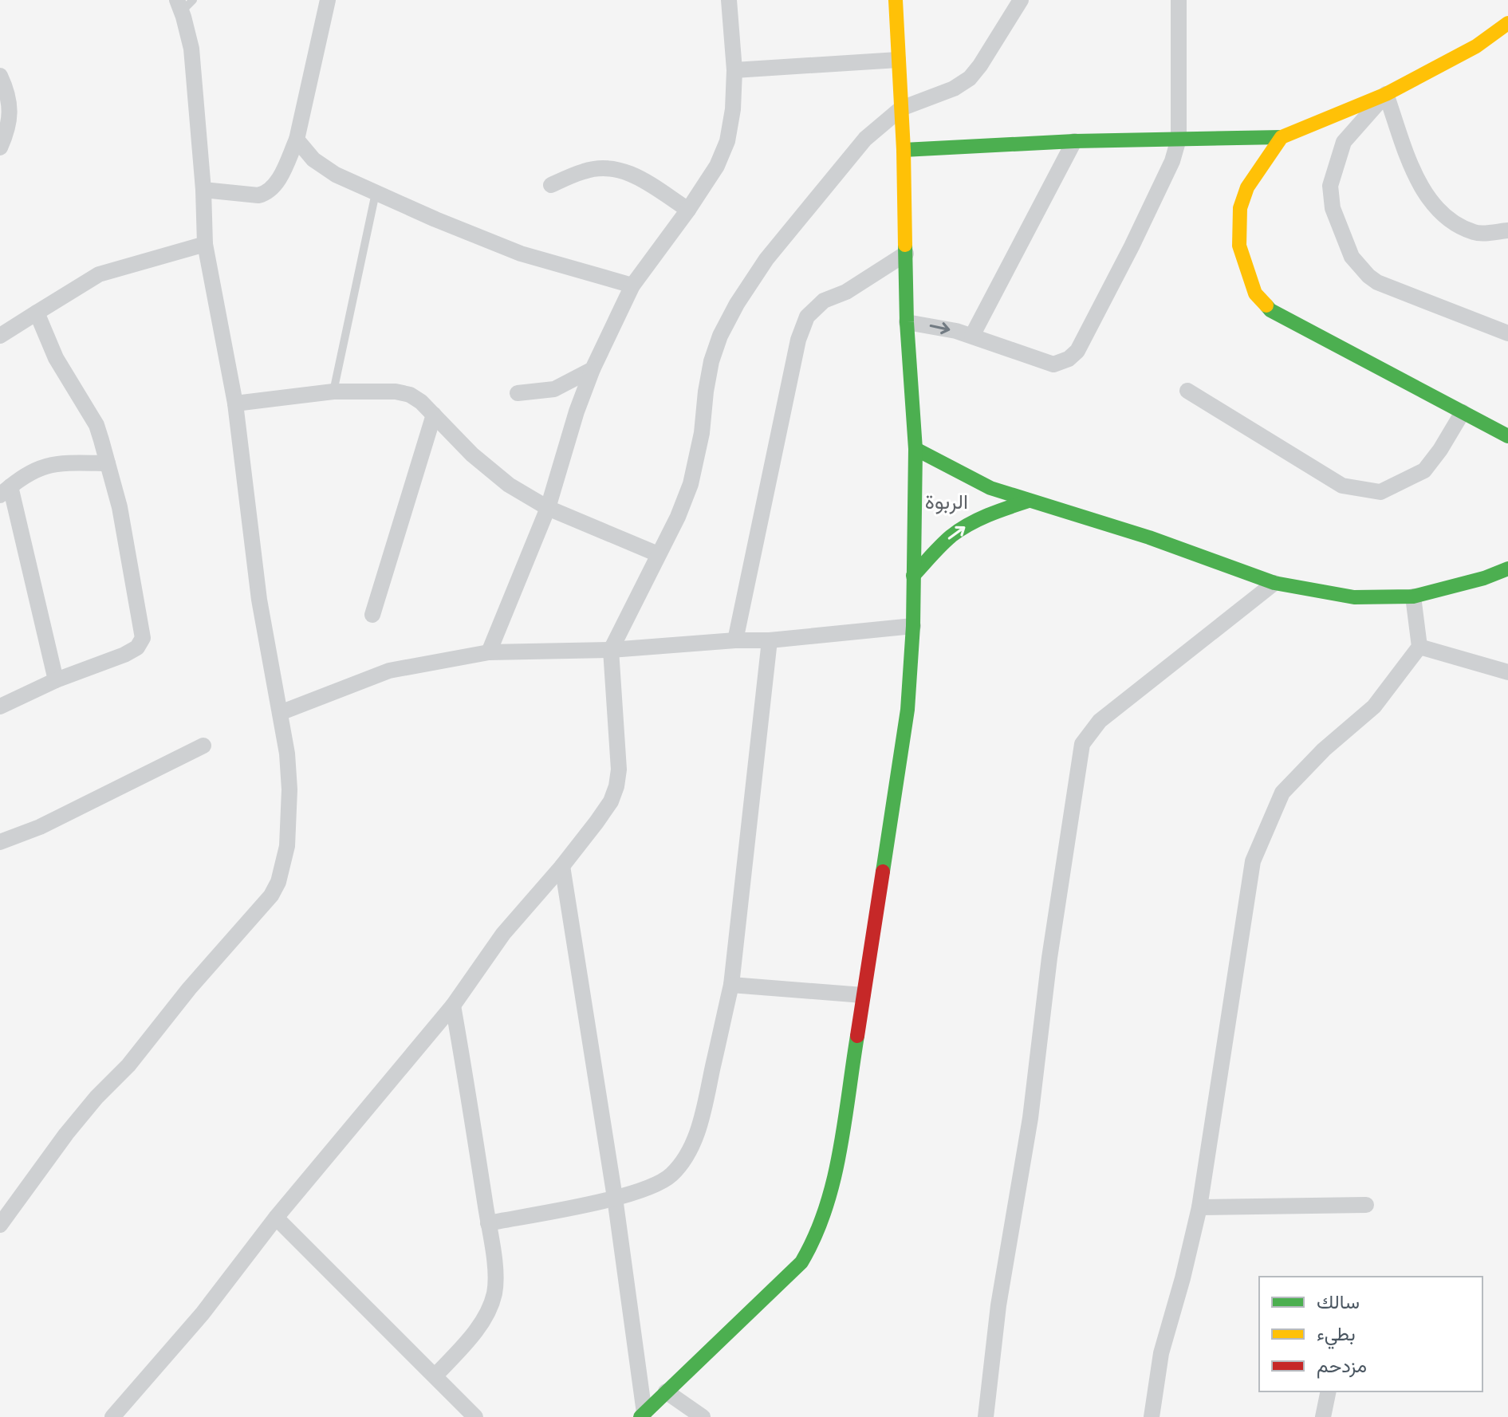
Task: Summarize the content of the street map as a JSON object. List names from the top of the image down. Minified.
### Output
{"districts":["الربوة"],"legend":["سالك","بطيء","مزدحم"]}
